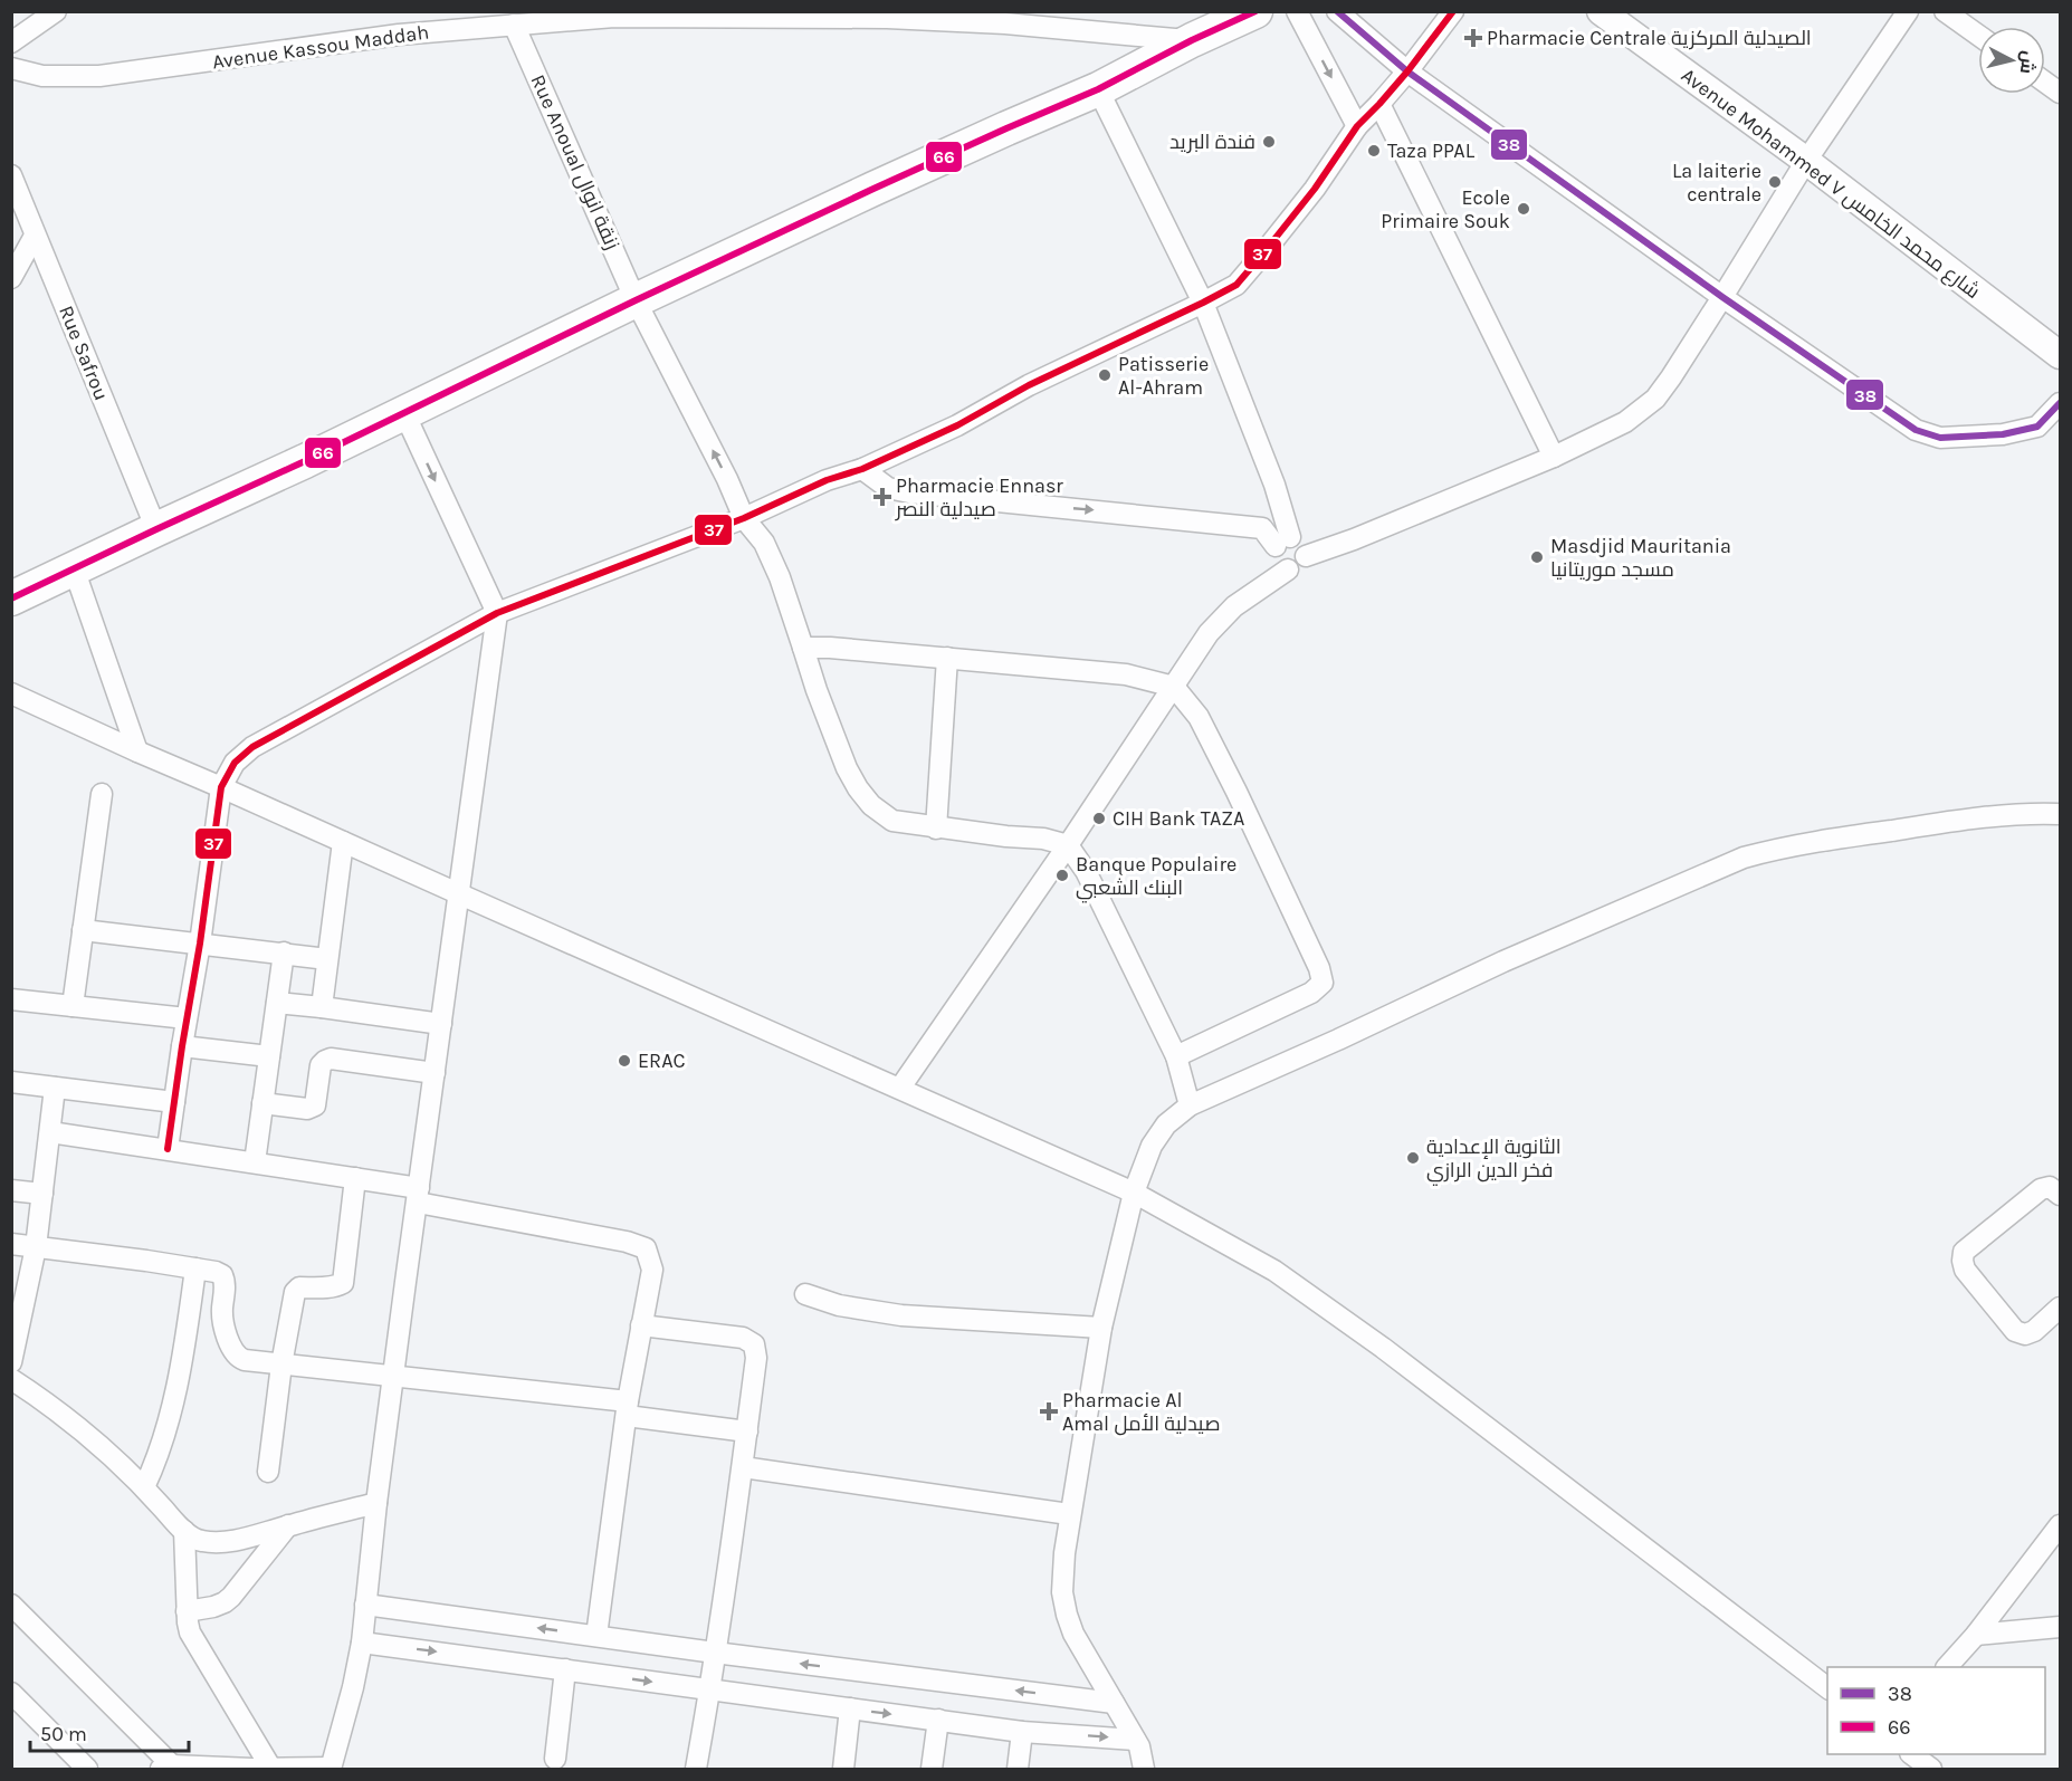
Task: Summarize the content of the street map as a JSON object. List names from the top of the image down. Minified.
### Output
{"streets":{"street":["Avenue Kassou Maddah","Rue Anoual زنقة انوال","Avenue Mohammed V شارع محمد الخامس","Rue Safrou"]},"crossings":[["Avenue Kassou Maddah","Rue Anoual زنقة انوال"]],"places":{"health":["Pharmacie Centrale الصيدلية المركزية","Pharmacie Ennasr صيدلية النصر","Pharmacie Al Amal صيدلية الأمل"],"other":["فندة البريد","Taza PPAL","La laiterie centrale","Ecole Primaire Souk","Patisserie Al-Ahram","Masdjid Mauritania مسجد موريتانيا","CIH Bank TAZA","Banque Populaire البنك الشعبي","ERAC","الثانوية الإعدادية فخر الدين الرازي"]},"lines":["transit line 38","transit line 66","transit line 37"],"legend":["38","66"],"scale_bar":"50 m","north":"right"}
